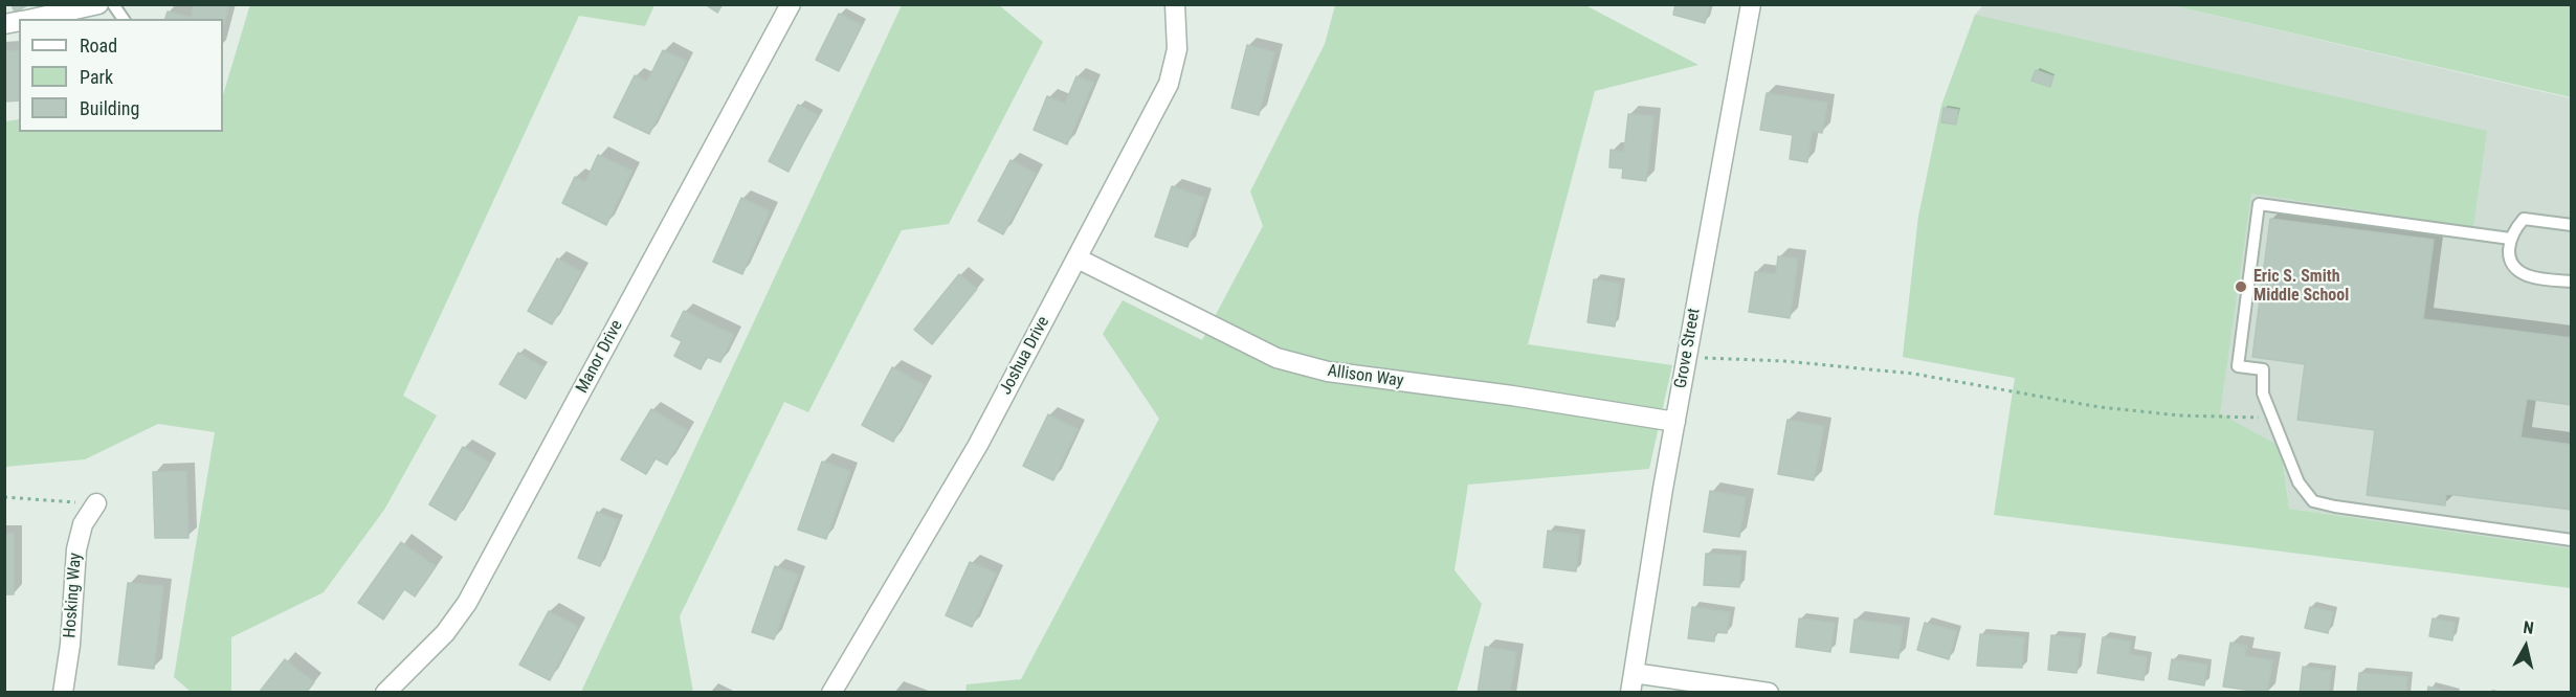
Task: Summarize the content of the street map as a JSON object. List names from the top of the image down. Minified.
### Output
{"streets":{"street":["Grove Street","Joshua Drive","Manor Drive","Allison Way","Hosking Way"]},"crossings":[["Grove Street","Allison Way"],["Joshua Drive","Allison Way"]],"places":["Eric S. Smith Middle School"],"legend":["Road","Park","Building"],"north":"top"}
